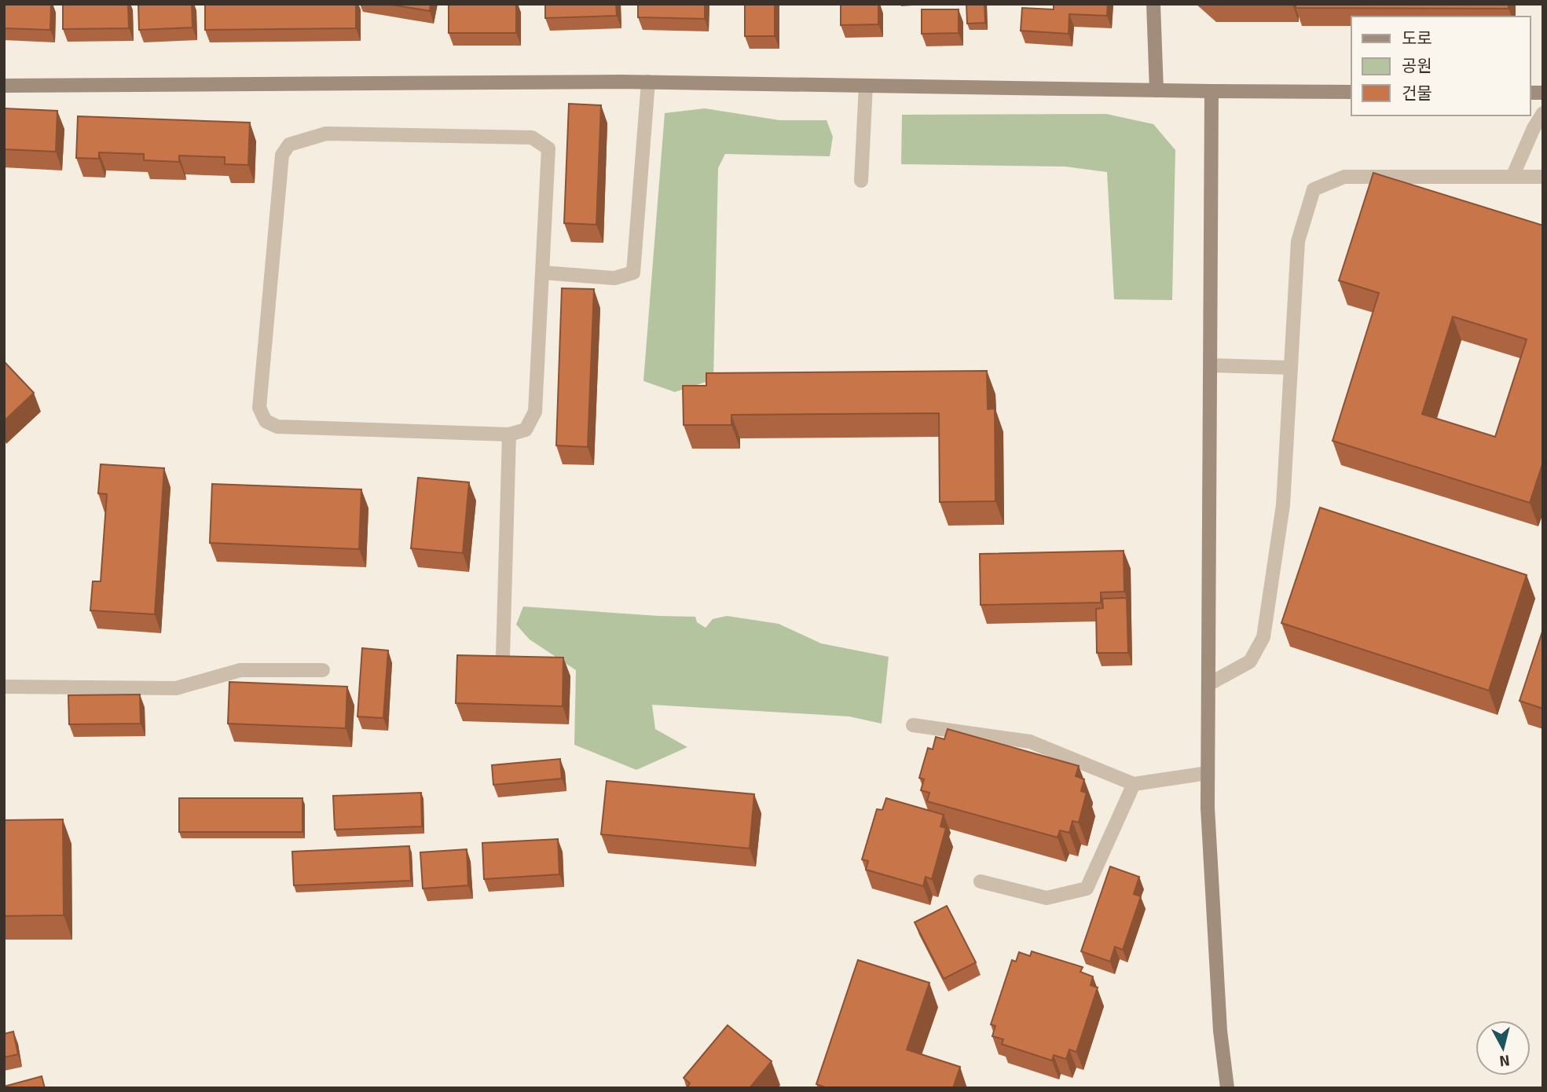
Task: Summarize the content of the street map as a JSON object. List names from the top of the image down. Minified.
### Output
{"legend":["도로","공원","건물"],"north":"bottom"}
